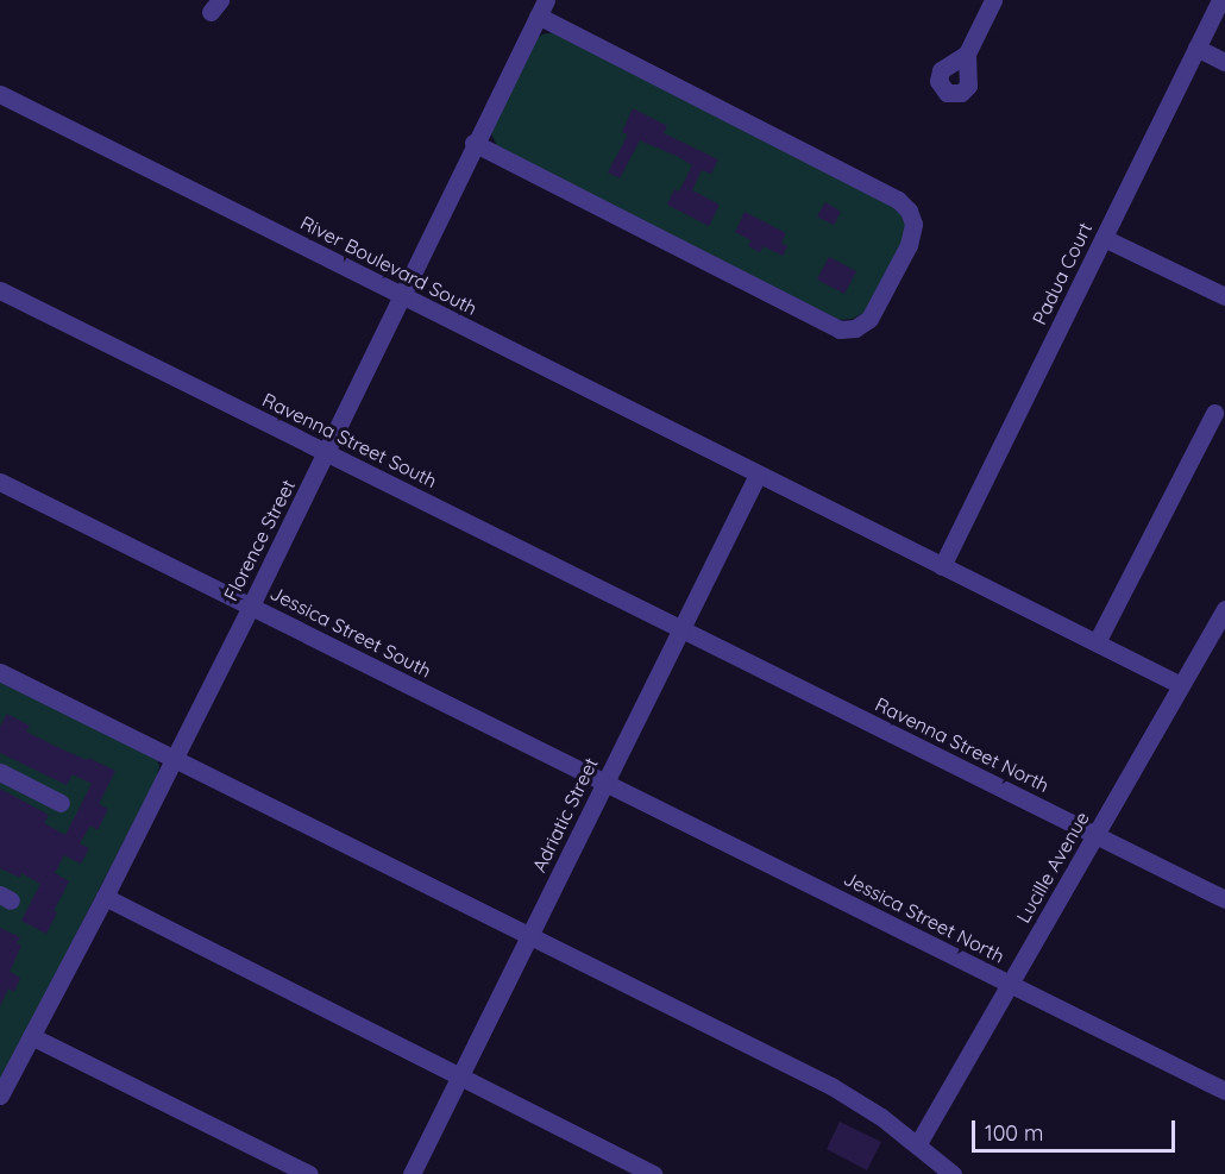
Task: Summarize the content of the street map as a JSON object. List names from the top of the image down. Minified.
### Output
{"streets":{"street":["River Boulevard South","Padua Court","Ravenna Street South","Florence Street","Jessica Street South","Ravenna Street North","Adriatic Street","Lucille Avenue","Jessica Street North"]},"crossings":[["River Boulevard South","Padua Court"],["River Boulevard South","Florence Street"],["River Boulevard South","Adriatic Street"],["River Boulevard South","Lucille Avenue"],["Ravenna Street South","Florence Street"],["Ravenna Street South","Ravenna Street North"],["Ravenna Street South","Adriatic Street"],["Florence Street","Jessica Street South"],["Jessica Street South","Adriatic Street"],["Jessica Street South","Jessica Street North"],["Ravenna Street North","Adriatic Street"],["Ravenna Street North","Lucille Avenue"],["Adriatic Street","Jessica Street North"],["Lucille Avenue","Jessica Street North"]],"scale_bar":"100 m"}
